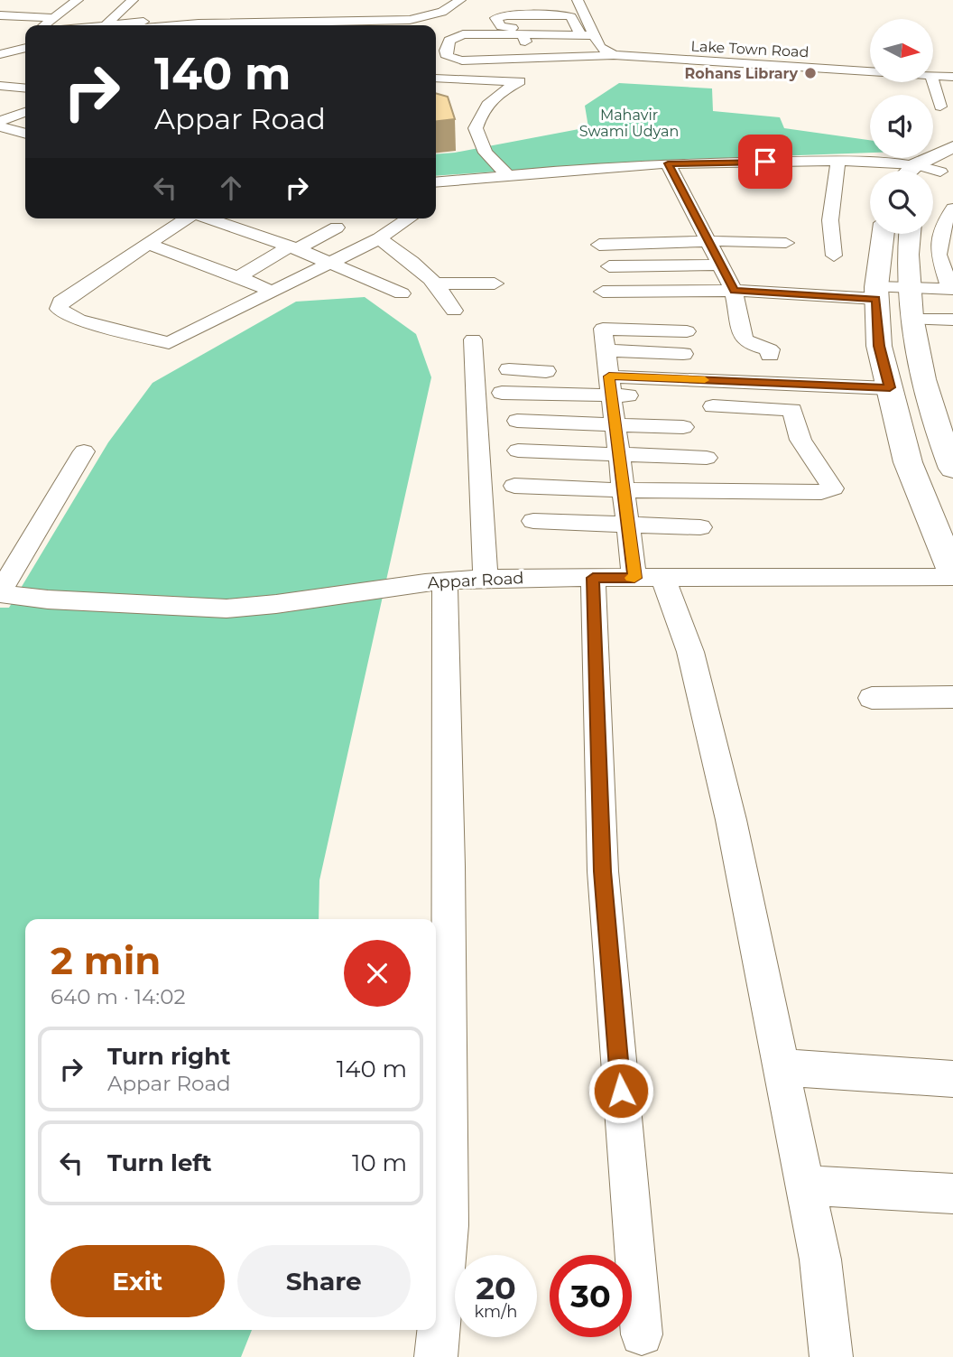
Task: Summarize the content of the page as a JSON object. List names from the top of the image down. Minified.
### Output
{"streets":{"street":["Lake Town Road","Appar Road"]},"parks":["Mahavir Swami Udyan"],"places":["Rohans Library"],"north":"right","page":{"turn":["140 m","Appar Road"],"heading":["2 min","640 m · 14:02"],"list":[{"name":"Turn right","note":"Appar Road","value":"140 m"},{"name":"Turn left","value":"10 m"}],"buttons":["Exit","Share"],"speed":"20 km/h","limit":"30"}}
